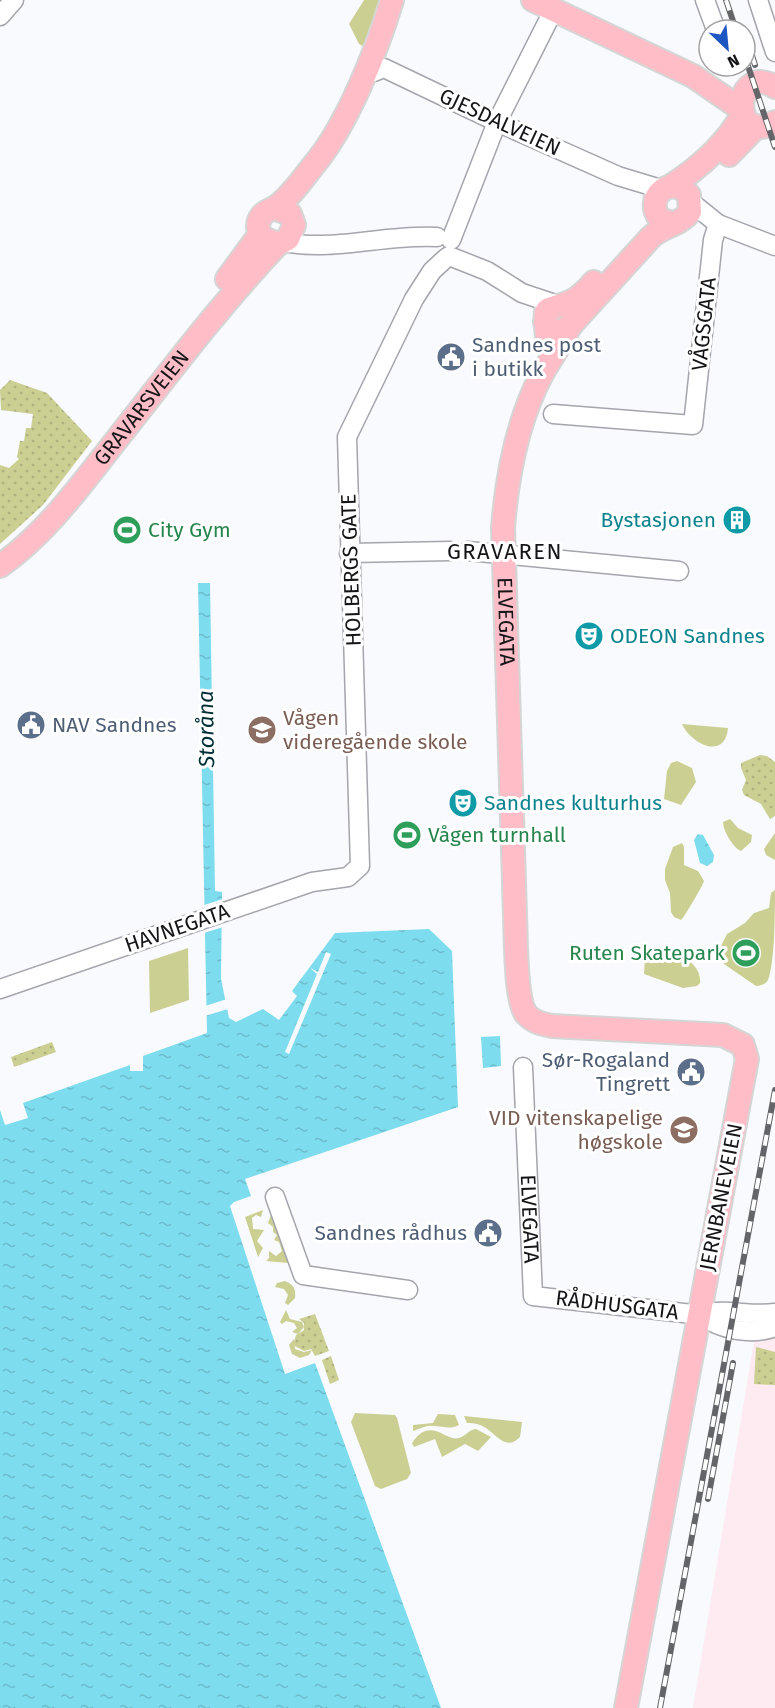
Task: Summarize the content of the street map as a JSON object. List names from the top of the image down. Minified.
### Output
{"streets":{"main road":["GRAVARSVEIEN","ELVEGATA","JERNBANEVEIEN"],"street":["GJESDALVEIEN","VÅGSGATA","HOLBERGS GATE","HAVNEGATA","RÅDHUSGATA"]},"crossings":[["HOLBERGS GATE","HAVNEGATA"],["ELVEGATA","JERNBANEVEIEN"],["ELVEGATA","RÅDHUSGATA"],["JERNBANEVEIEN","RÅDHUSGATA"]],"districts":["GRAVAREN"],"water":["Storåna"],"places":{"public building":["Sandnes post i butikk","NAV Sandnes","Sør-Rogaland Tingrett","Sandnes rådhus"],"building":["Bystasjonen"],"sports":["City Gym","Vågen turnhall","Ruten Skatepark"],"theatre":["ODEON Sandnes","Sandnes kulturhus"],"school or university":["Vågen videregående skole","VID vitenskapelige høgskole"]},"north":"bottom right"}
